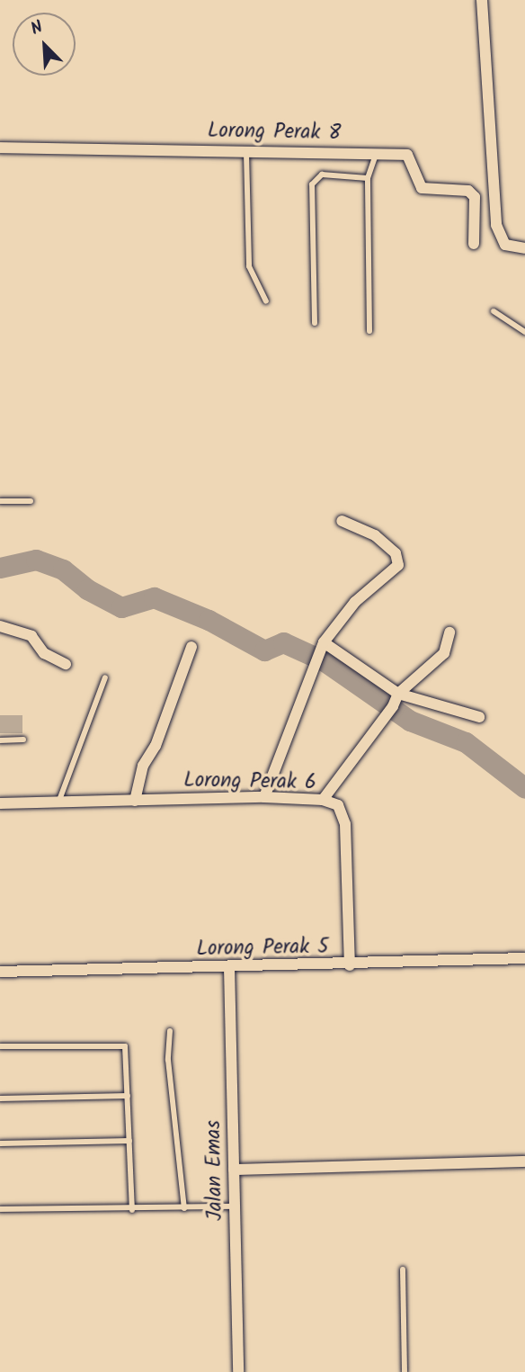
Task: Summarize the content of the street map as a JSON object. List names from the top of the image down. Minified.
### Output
{"streets":{"street":["Lorong Perak 8","Lorong Perak 6","Lorong Perak 5","Jalan Emas"]},"crossings":[["Lorong Perak 6","Lorong Perak 5"],["Lorong Perak 5","Jalan Emas"]],"north":"top left"}
